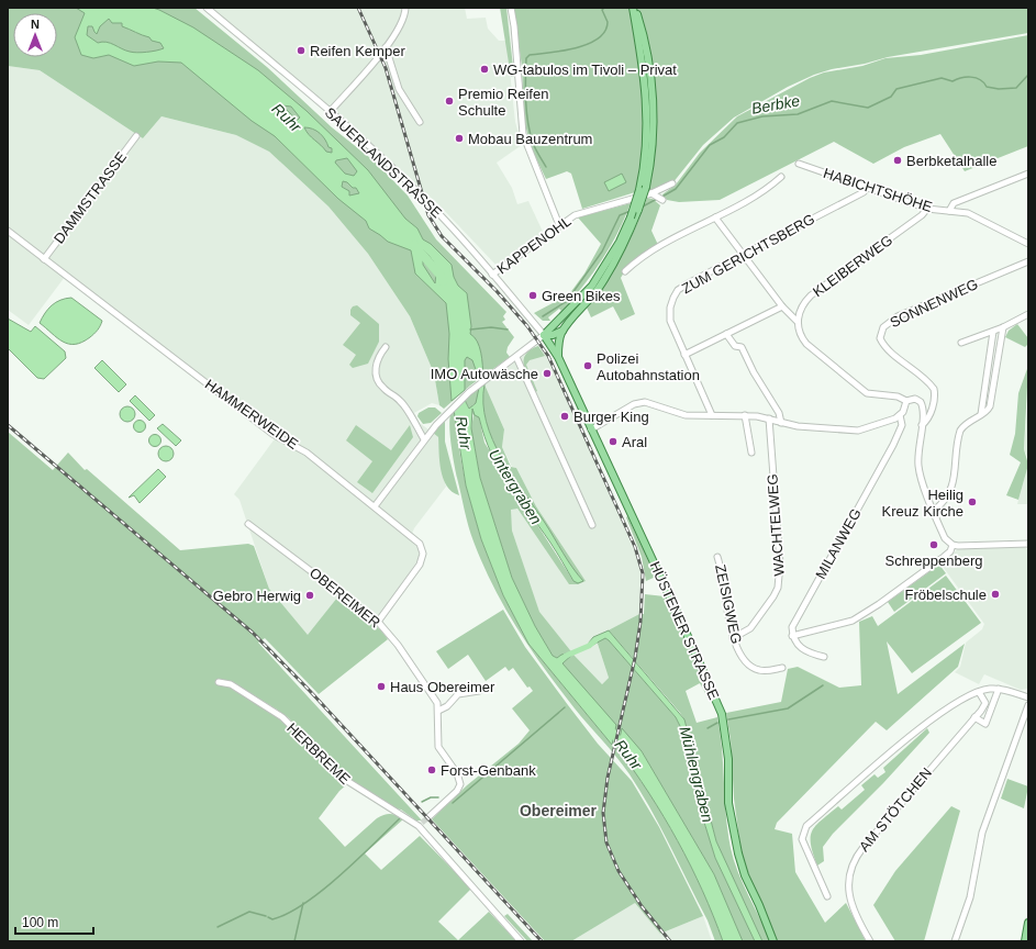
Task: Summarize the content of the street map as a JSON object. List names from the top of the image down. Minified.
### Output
{"streets":{"main road":["HÜSTENER STRASSE"],"street":["SAUERLANDSTRASSE","HABICHTSHÖHE","DAMMSTRASSE","KAPPENOHL","ZUM GERICHTSBERG","KLEIBERWEG","SONNENWEG","HAMMERWEIDE","WACHTELWEG","MILANWEG","OBEREIMER","ZEISIGWEG","HERBREME","AM STÖTCHEN"]},"crossings":[["SAUERLANDSTRASSE","KAPPENOHL"],["SAUERLANDSTRASSE","HÜSTENER STRASSE"],["HABICHTSHÖHE","ZUM GERICHTSBERG"],["HABICHTSHÖHE","KLEIBERWEG"],["DAMMSTRASSE","HAMMERWEIDE"],["HAMMERWEIDE","OBEREIMER"],["WACHTELWEG","ZEISIGWEG"]],"districts":["Obereimer"],"water":["Berbke","Ruhr","Untergraben","Mühlengraben"],"places":["Reifen Kemper","WG-tabulos im Tivoli – Privat","Premio Reifen Schulte","Mobau Bauzentrum","Berbketalhalle","Green Bikes","Polizei Autobahnstation","IMO Autowäsche","Burger King","Aral","Heilig Kreuz Kirche","Schreppenberg","Fröbelschule","Gebro Herwig","Haus Obereimer","Forst-Genbank"],"scale_bar":"100 m","north":"top"}
